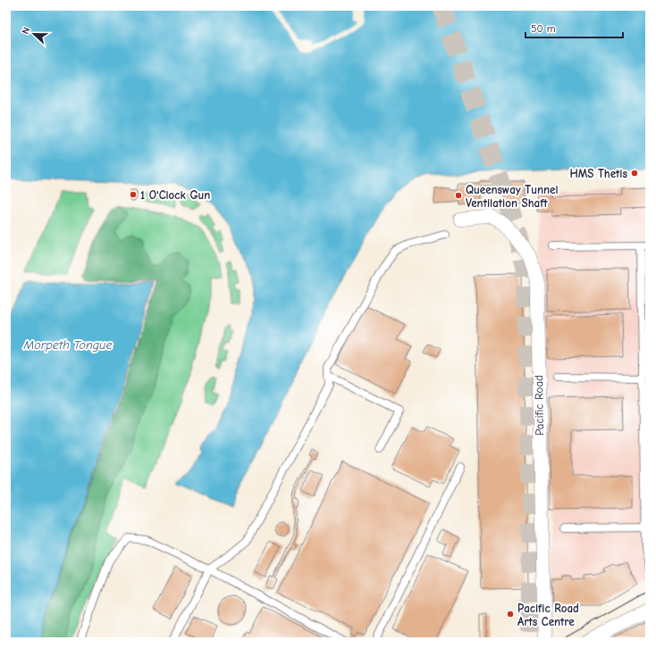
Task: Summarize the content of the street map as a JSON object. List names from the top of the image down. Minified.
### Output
{"streets":{"street":["Pacific Road"]},"water":["Morpeth Tongue"],"places":["HMS Thetis","1 O'Clock Gun","Queensway Tunnel Ventilation Shaft","Pacific Road Arts Centre"],"scale_bar":"50 m","north":"left"}
